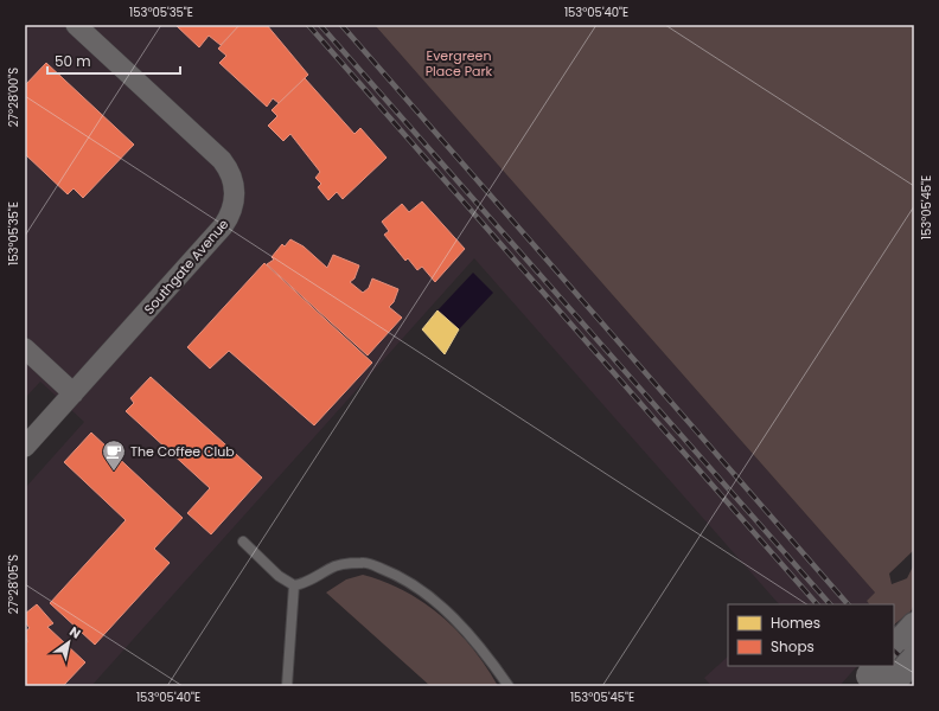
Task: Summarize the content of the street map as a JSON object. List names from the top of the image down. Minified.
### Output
{"streets":{"street":["Southgate Avenue"]},"parks":["Evergreen Place Park"],"places":{"cafe":["The Coffee Club"]},"legend":["Homes","Shops"],"scale_bar":"50 m","north":"top right","coordinates":["153°05'35\"E","153°05'40\"E","27°28'00\"S","153°05'45\"E","27°28'05\"S"]}
